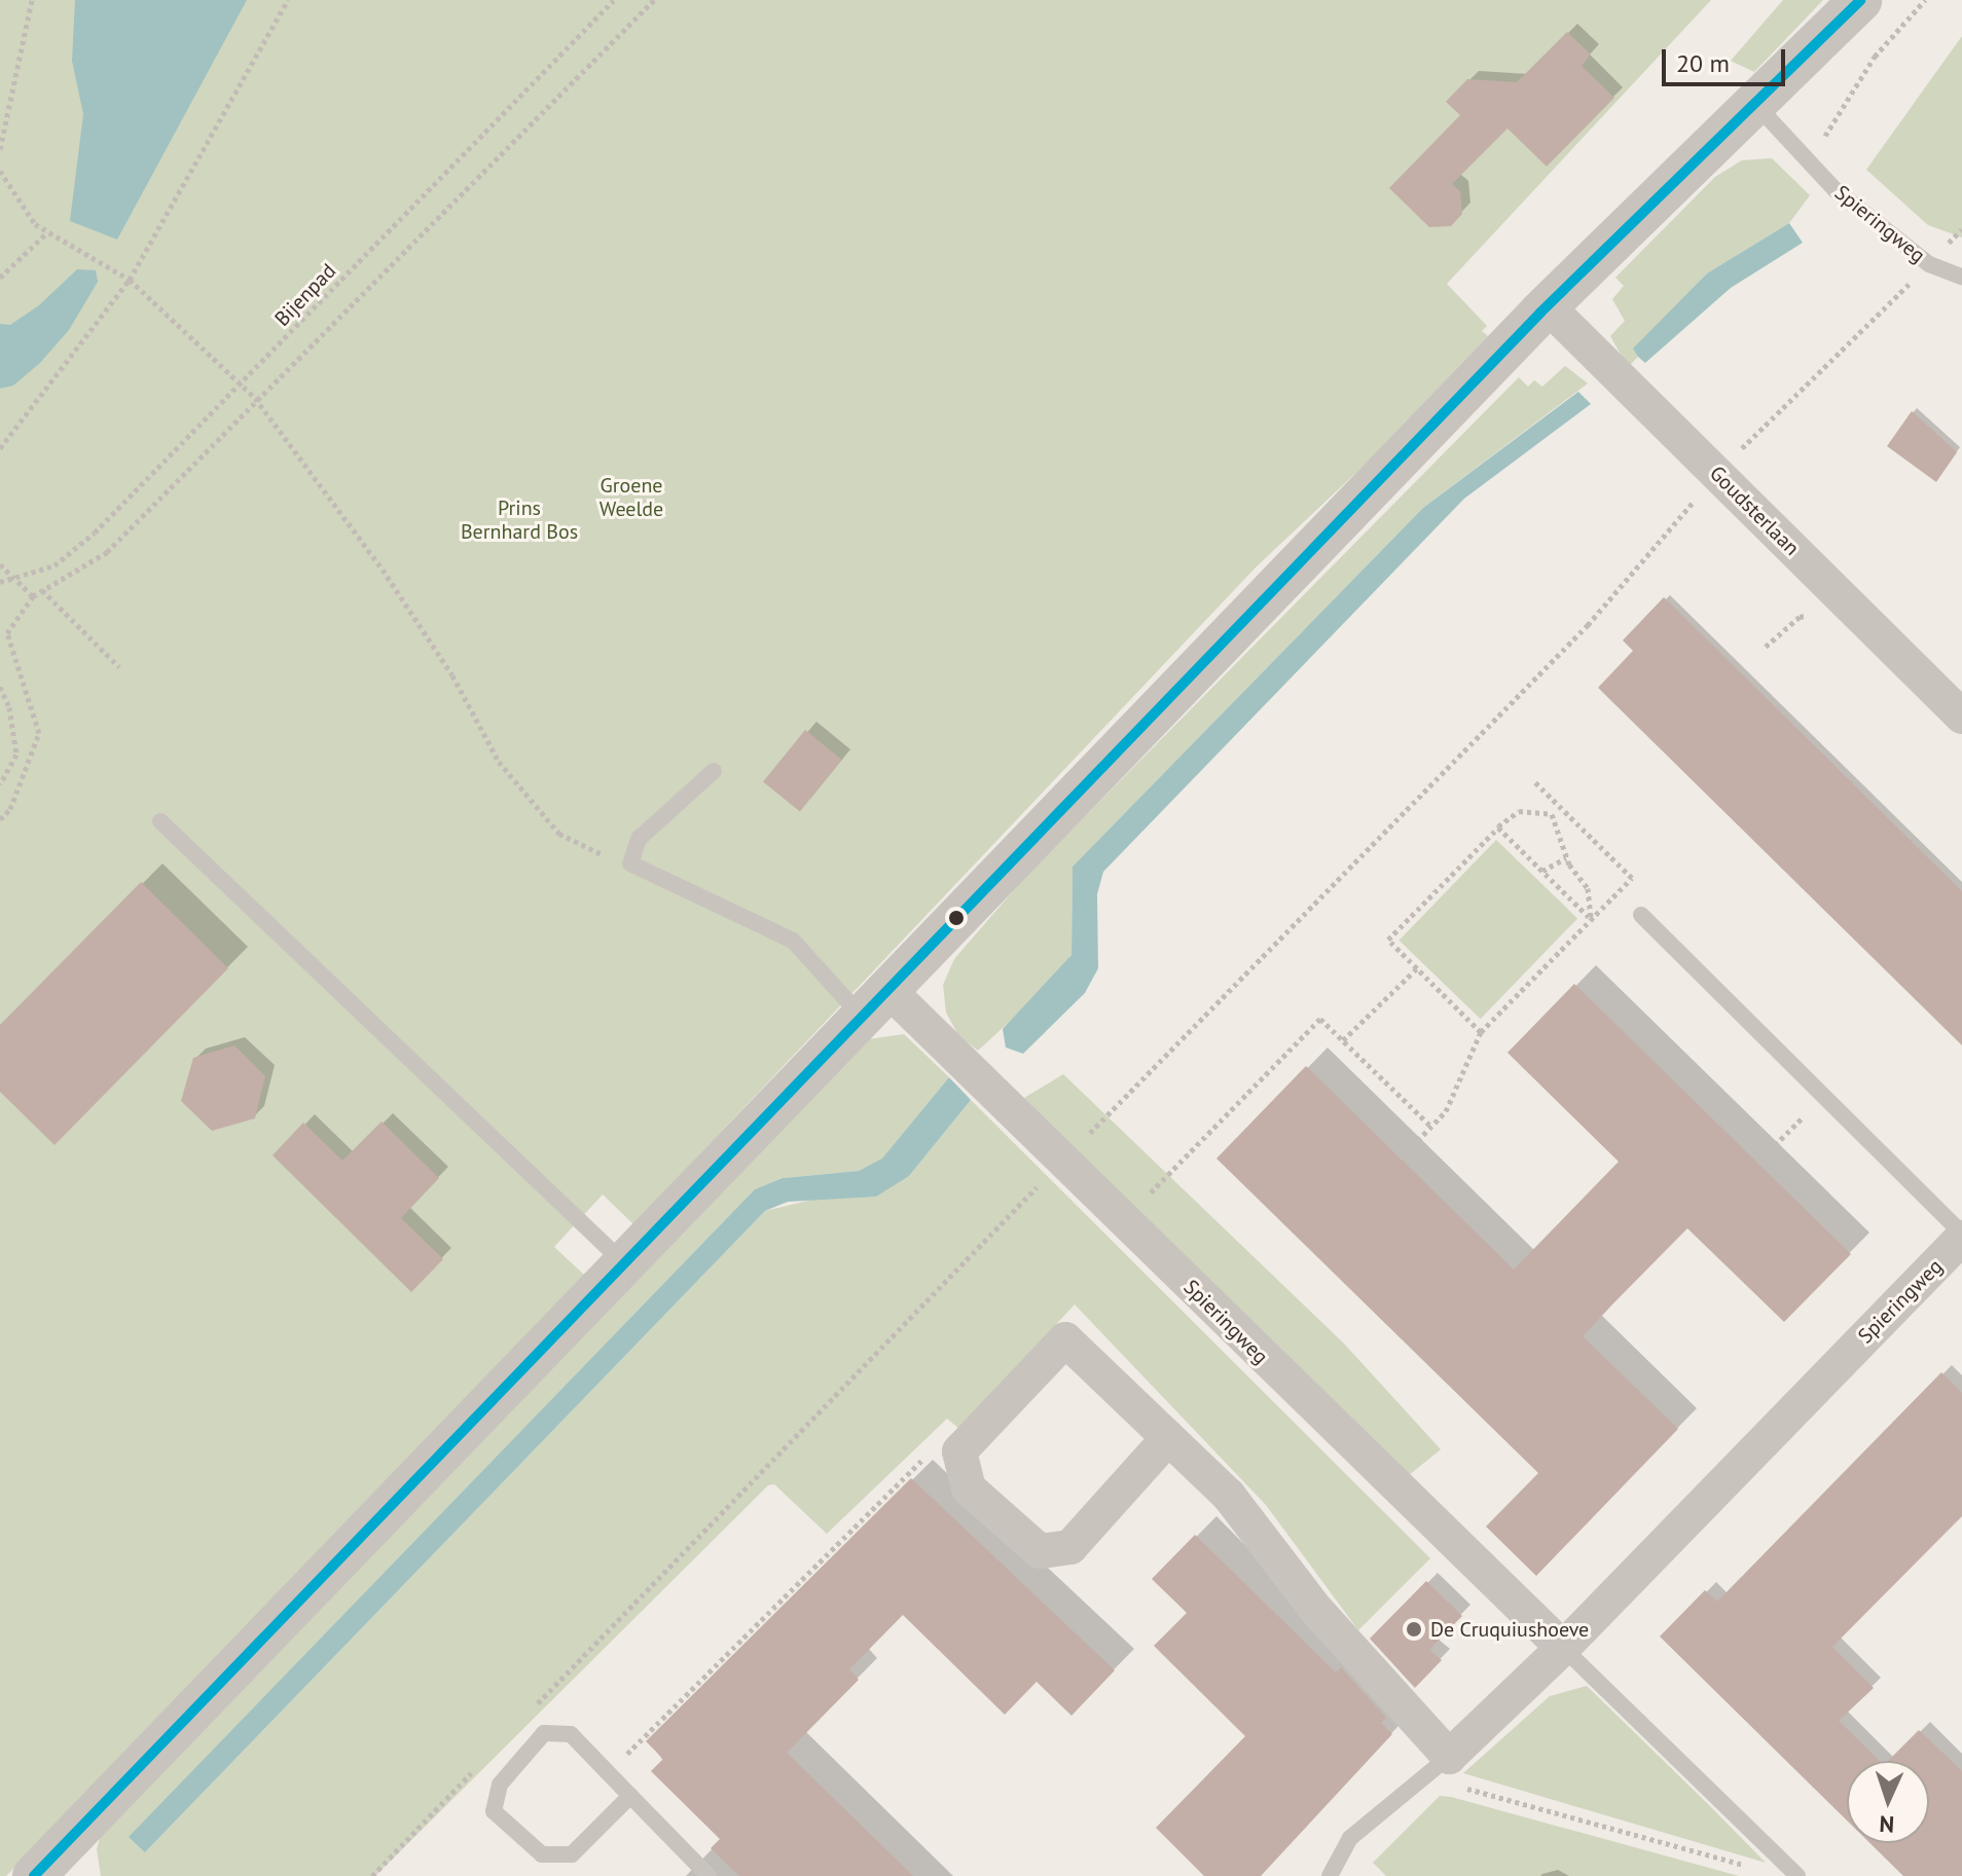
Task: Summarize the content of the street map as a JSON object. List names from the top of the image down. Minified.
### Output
{"streets":{"street":["Spieringweg","Goudsterlaan"],"path":["Bijenpad"]},"parks":["Groene Weelde","Prins Bernhard Bos"],"places":["De Cruquiushoeve"],"scale_bar":"20 m","north":"bottom"}
